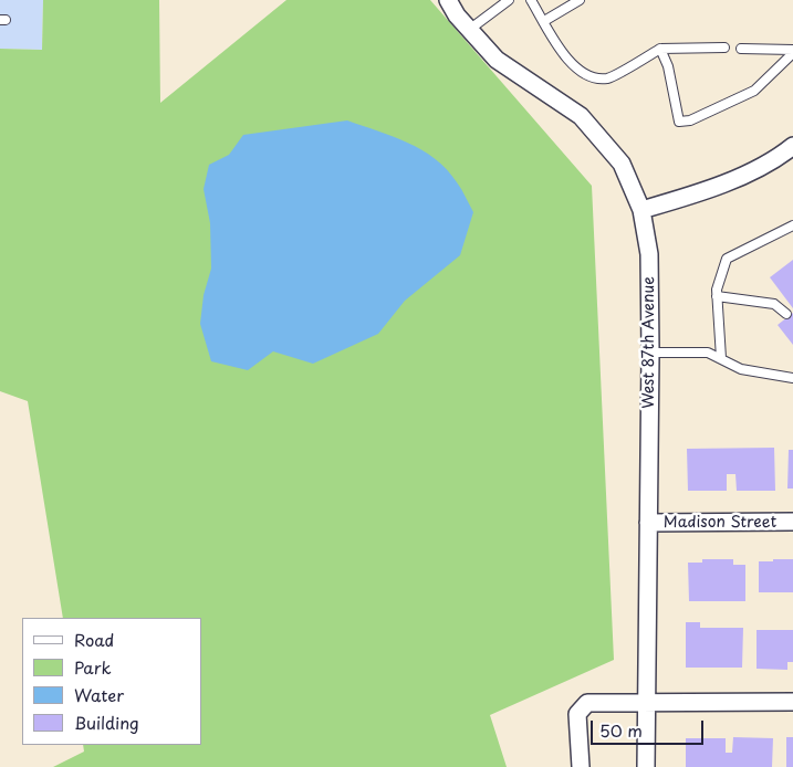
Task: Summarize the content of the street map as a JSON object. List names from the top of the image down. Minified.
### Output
{"streets":{"street":["West 87th Avenue","Madison Street"]},"crossings":[["West 87th Avenue","Madison Street"]],"legend":["Road","Park","Water","Building"],"scale_bar":"50 m"}
